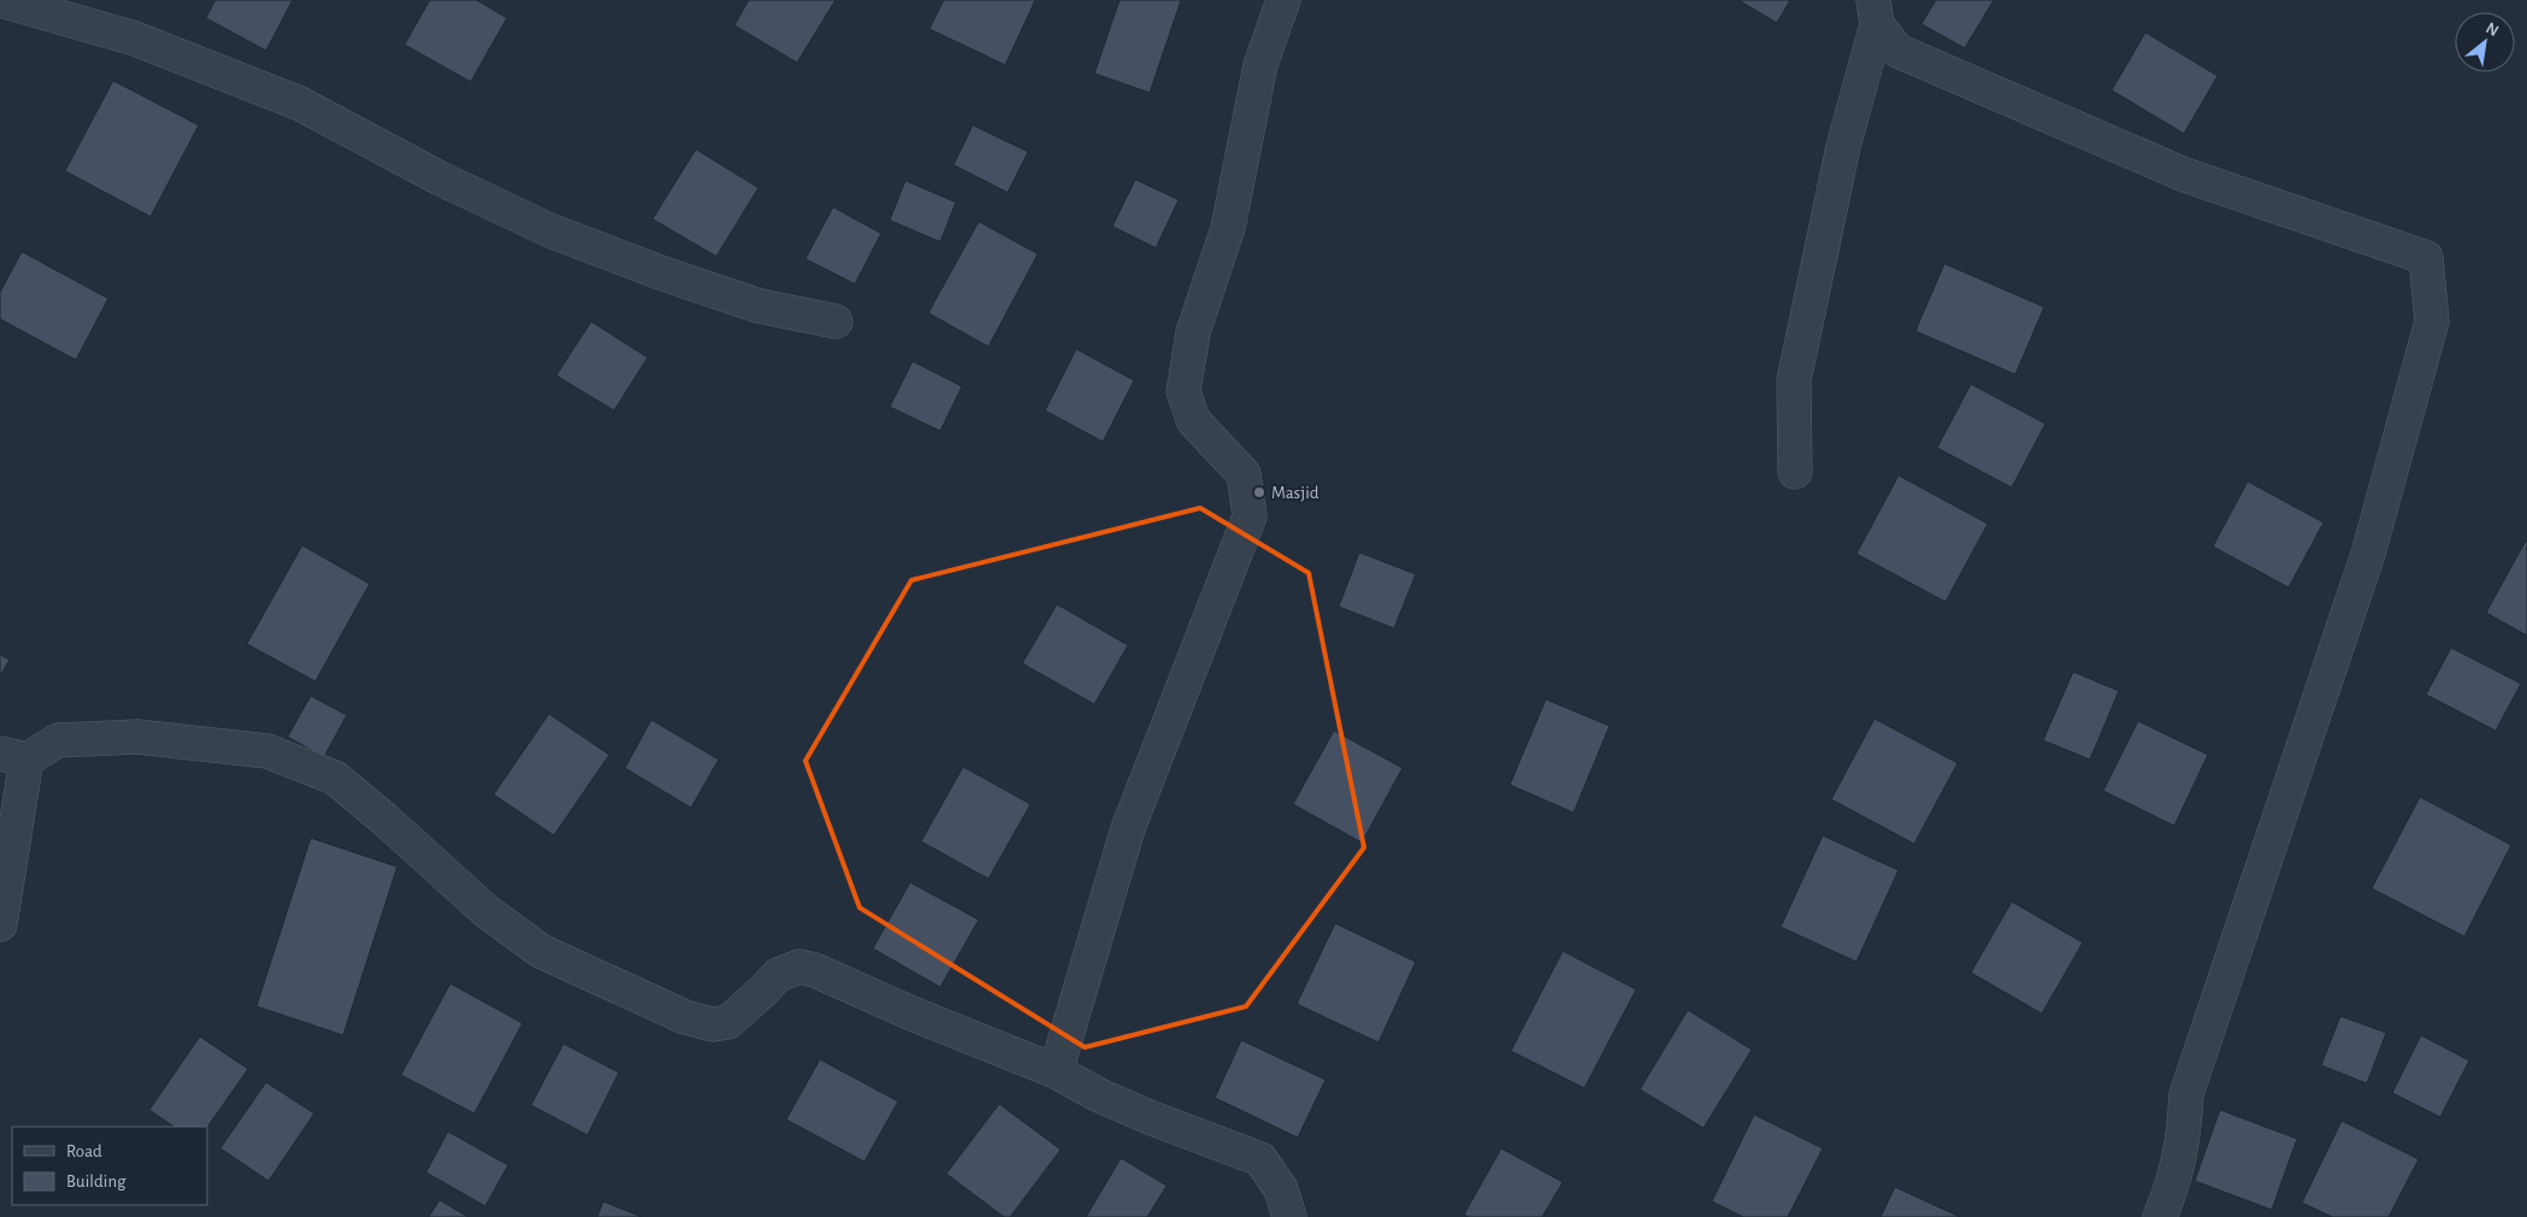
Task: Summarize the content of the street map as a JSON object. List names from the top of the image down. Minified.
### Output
{"places":["Masjid"],"legend":["Road","Building"],"north":"top right"}
